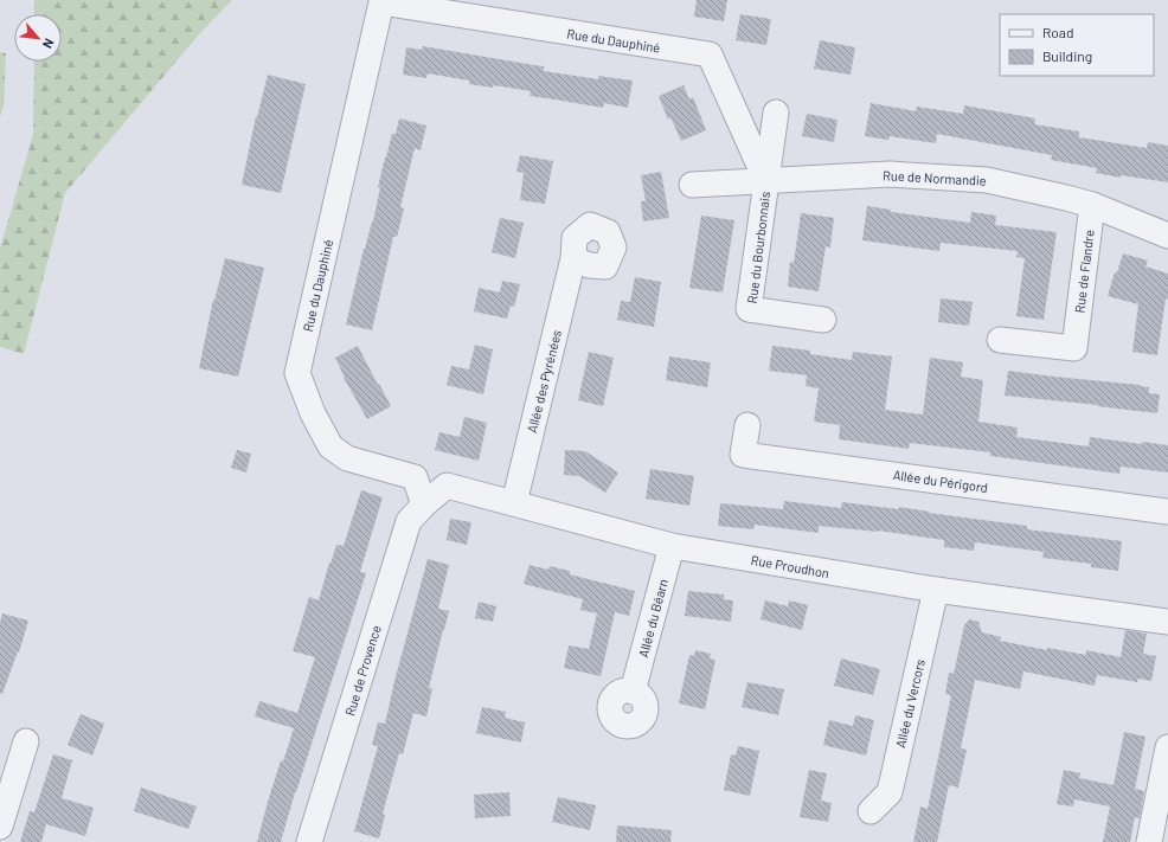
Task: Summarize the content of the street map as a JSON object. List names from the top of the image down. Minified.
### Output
{"streets":{"street":["Rue du Dauphiné","Rue de Normandie","Rue du Bourbonnais","Rue de Flandre","Allée des Pyrénées","Allée du Périgord","Rue Proudhon","Allée du Béarn","Rue de Provence","Allée du Vercors"]},"crossings":[["Rue du Dauphiné","Rue de Normandie"],["Rue du Dauphiné","Rue du Bourbonnais"],["Rue du Dauphiné","Rue Proudhon"],["Rue du Dauphiné","Rue de Provence"],["Rue de Normandie","Rue du Bourbonnais"],["Rue de Normandie","Rue de Flandre"],["Allée des Pyrénées","Rue Proudhon"],["Rue Proudhon","Allée du Béarn"],["Rue Proudhon","Rue de Provence"],["Rue Proudhon","Allée du Vercors"]],"legend":["Road","Building"],"north":"bottom right"}
